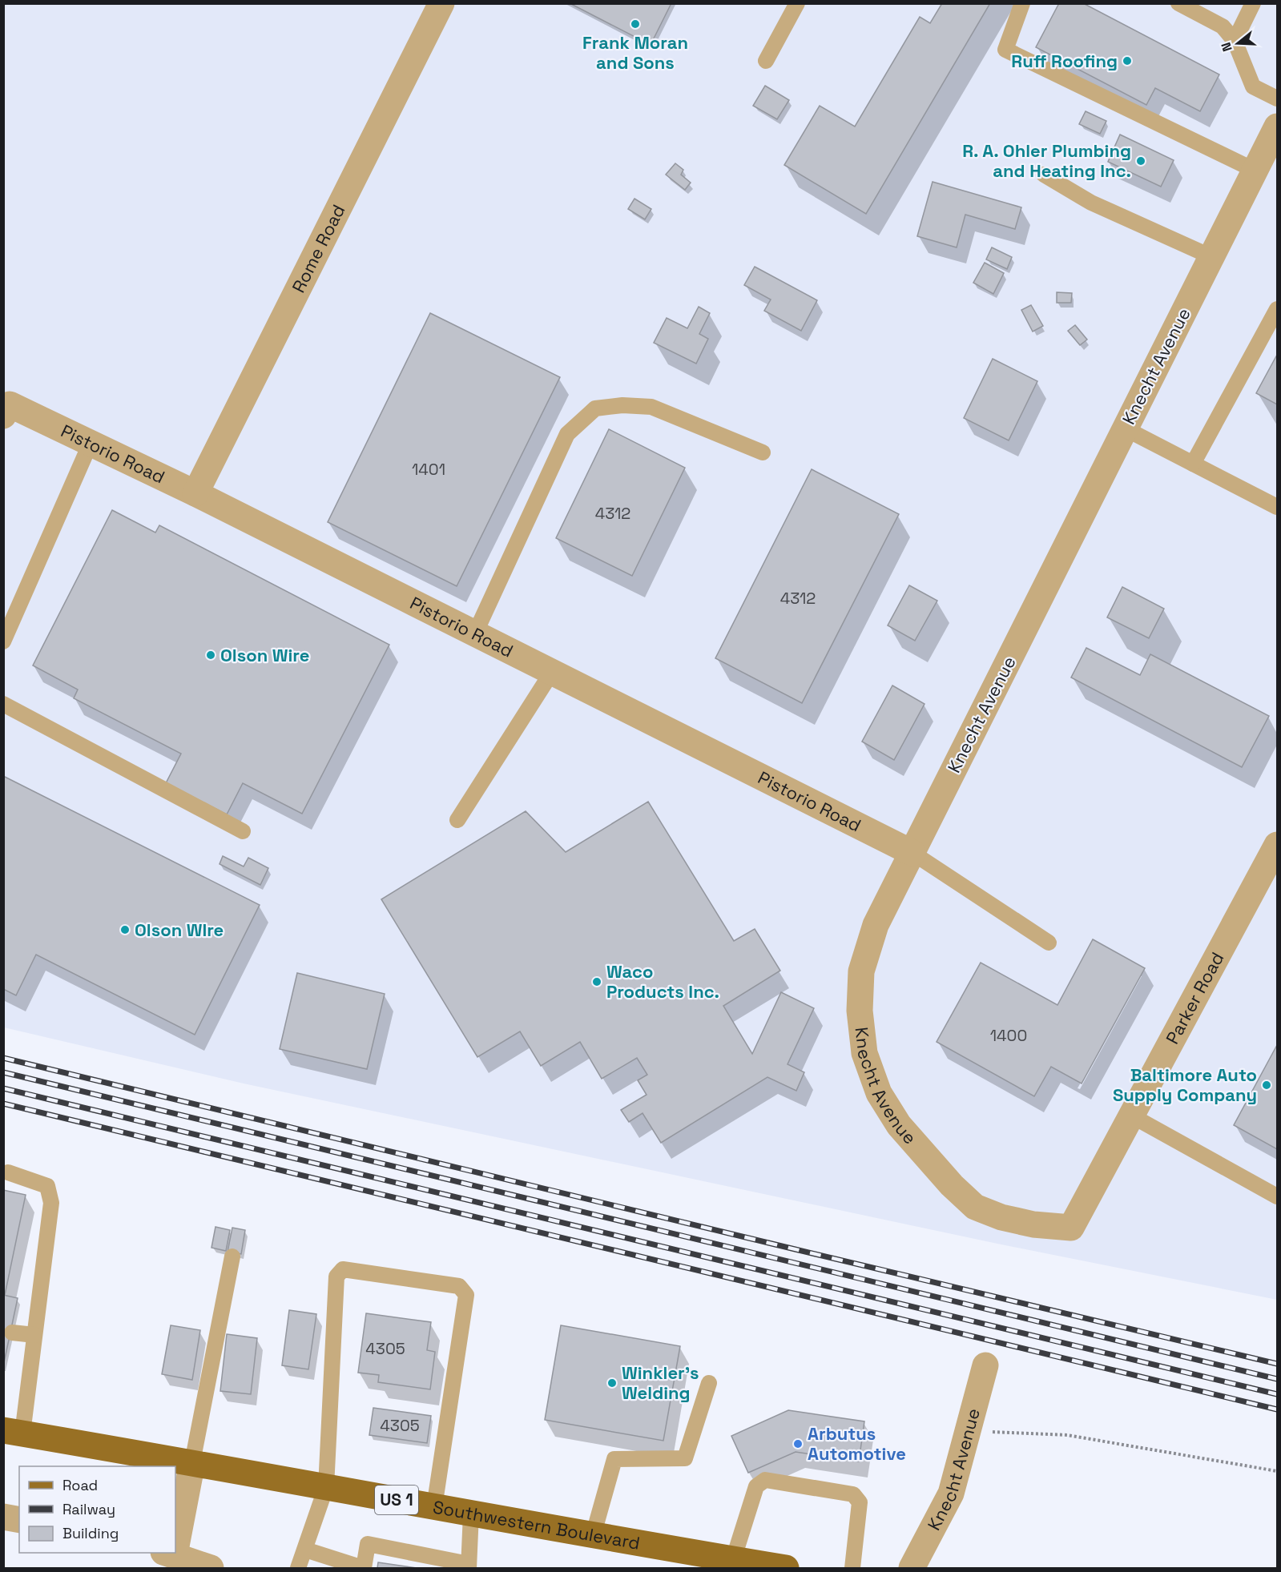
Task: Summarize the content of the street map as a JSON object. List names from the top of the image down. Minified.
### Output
{"streets":{"main road":["US 1","Southwestern Boulevard"],"street":["Rome Road","Knecht Avenue","Pistorio Road","Parker Road"]},"crossings":[["Rome Road","Pistorio Road"],["Knecht Avenue","Pistorio Road"],["Knecht Avenue","Parker Road"]],"places":["Frank Moran and Sons","Ruff Roofing","R. A. Ohler Plumbing and Heating Inc.","Olson Wire","Olson WIre","Waco Products Inc.","Baltimore Auto Supply Company","Winkler's Welding","Arbutus Automotive"],"house_numbers":["1401","4312","4312","1400","4305","4305"],"legend":["Road","Railway","Building"],"north":"left"}
